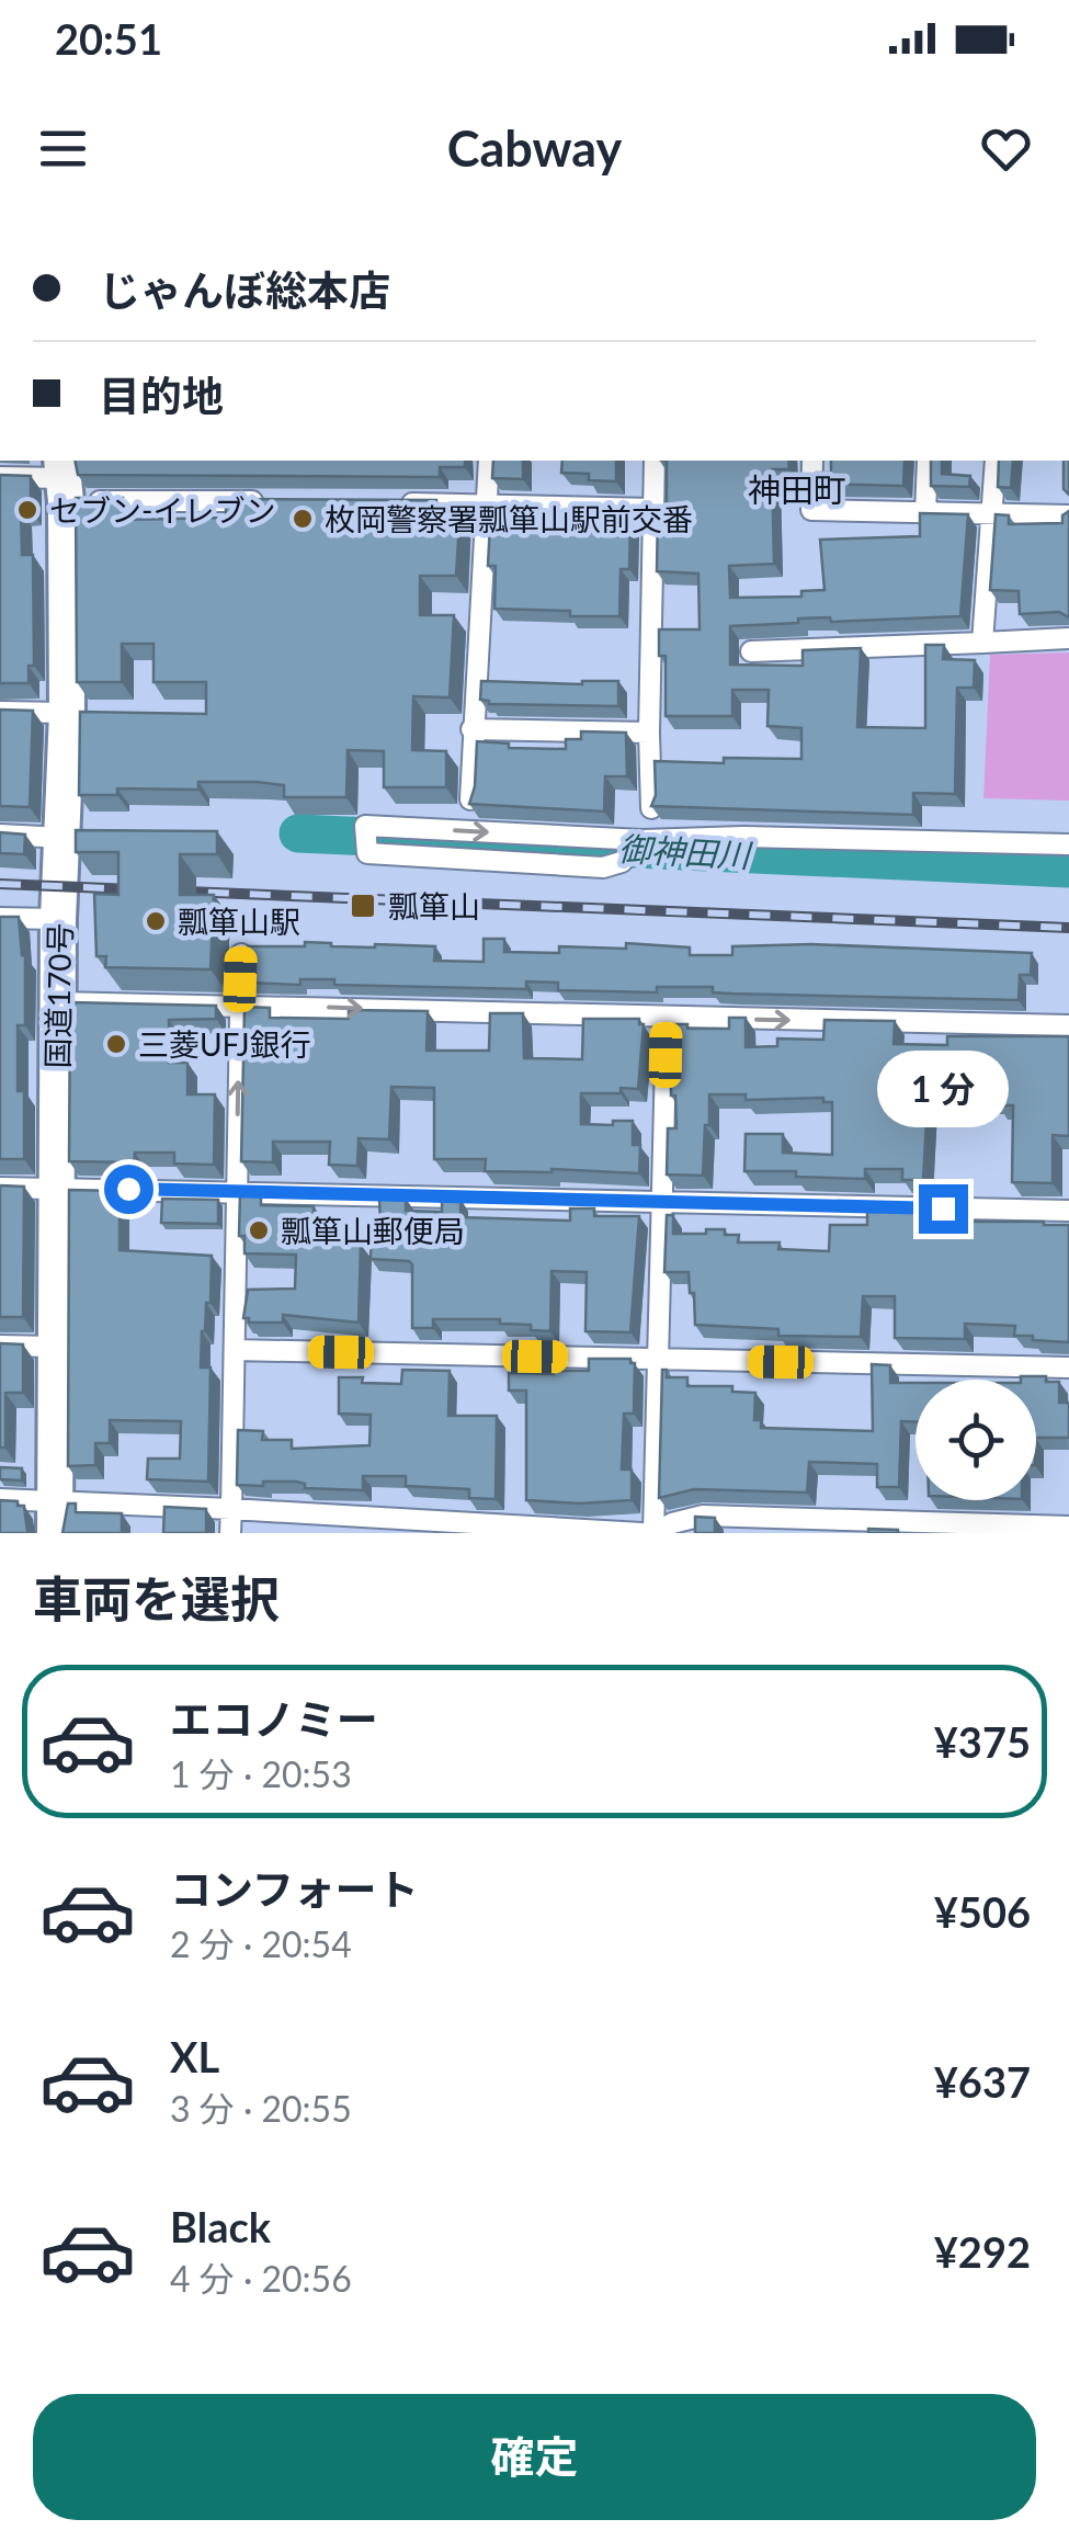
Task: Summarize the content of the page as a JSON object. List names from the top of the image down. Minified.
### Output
{"streets":{"highway":["国道170号"]},"districts":["神田町"],"water":["御神田川"],"places":{"other":["セブン-イレブン","枚岡警察署瓢箪山駅前交番","瓢箪山駅","三菱UFJ銀行","瓢箪山郵便局"],"transit":["瓢箪山"]},"page":{"status":"20:51","header":"Cabway","banner":["じゃんぼ総本店","目的地"],"bubble":"1 分","heading":"車両を選択","list":[{"name":"エコノミー","note":"1 分 · 20:53","value":"¥375"},{"name":"コンフォート","note":"2 分 · 20:54","value":"¥506"},{"name":"XL","note":"3 分 · 20:55","value":"¥637"},{"name":"Black","note":"4 分 · 20:56","value":"¥292"}],"buttons":"確定"}}
